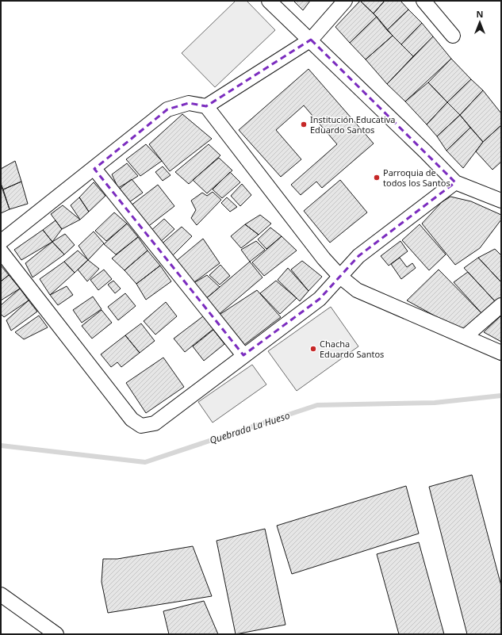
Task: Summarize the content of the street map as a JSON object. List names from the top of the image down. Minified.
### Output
{"water":["Quebrada La Hueso"],"places":["Institución Educativa Eduardo Santos","Parroquia de todos los Santos","Chacha Eduardo Santos"],"north":"top"}
